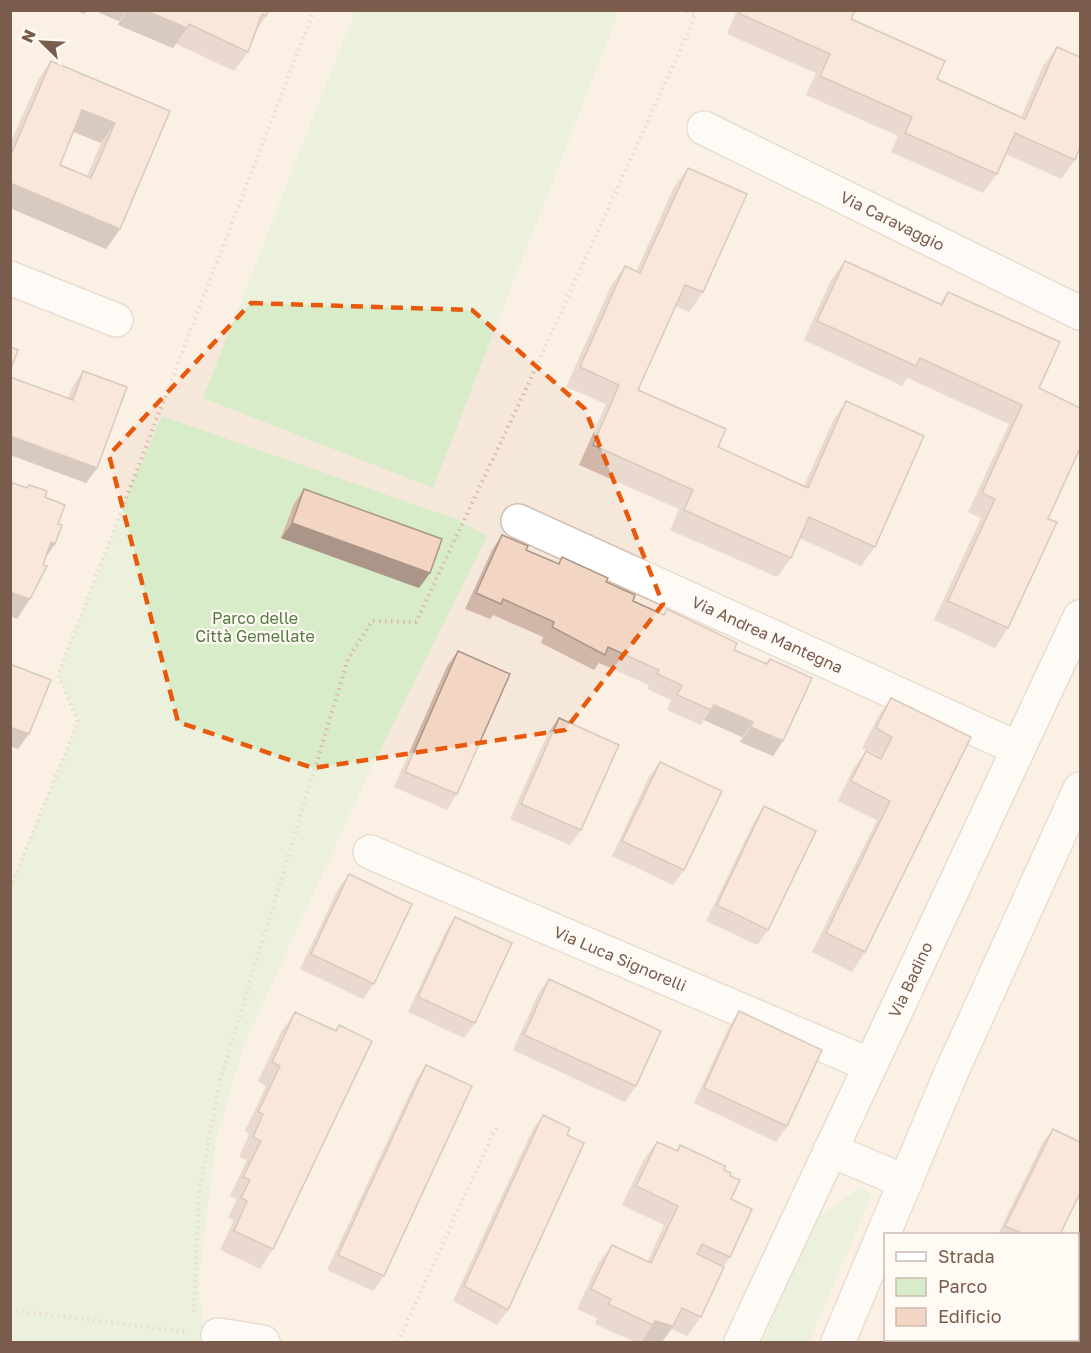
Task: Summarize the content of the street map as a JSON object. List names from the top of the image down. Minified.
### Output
{"streets":{"street":["Via Caravaggio","Via Andrea Mantegna","Via Luca Signorelli","Via Badino"]},"crossings":[["Via Andrea Mantegna","Via Badino"],["Via Luca Signorelli","Via Badino"]],"parks":["Parco delle Città Gemellate"],"legend":["Strada","Parco","Edificio"],"north":"top left"}
